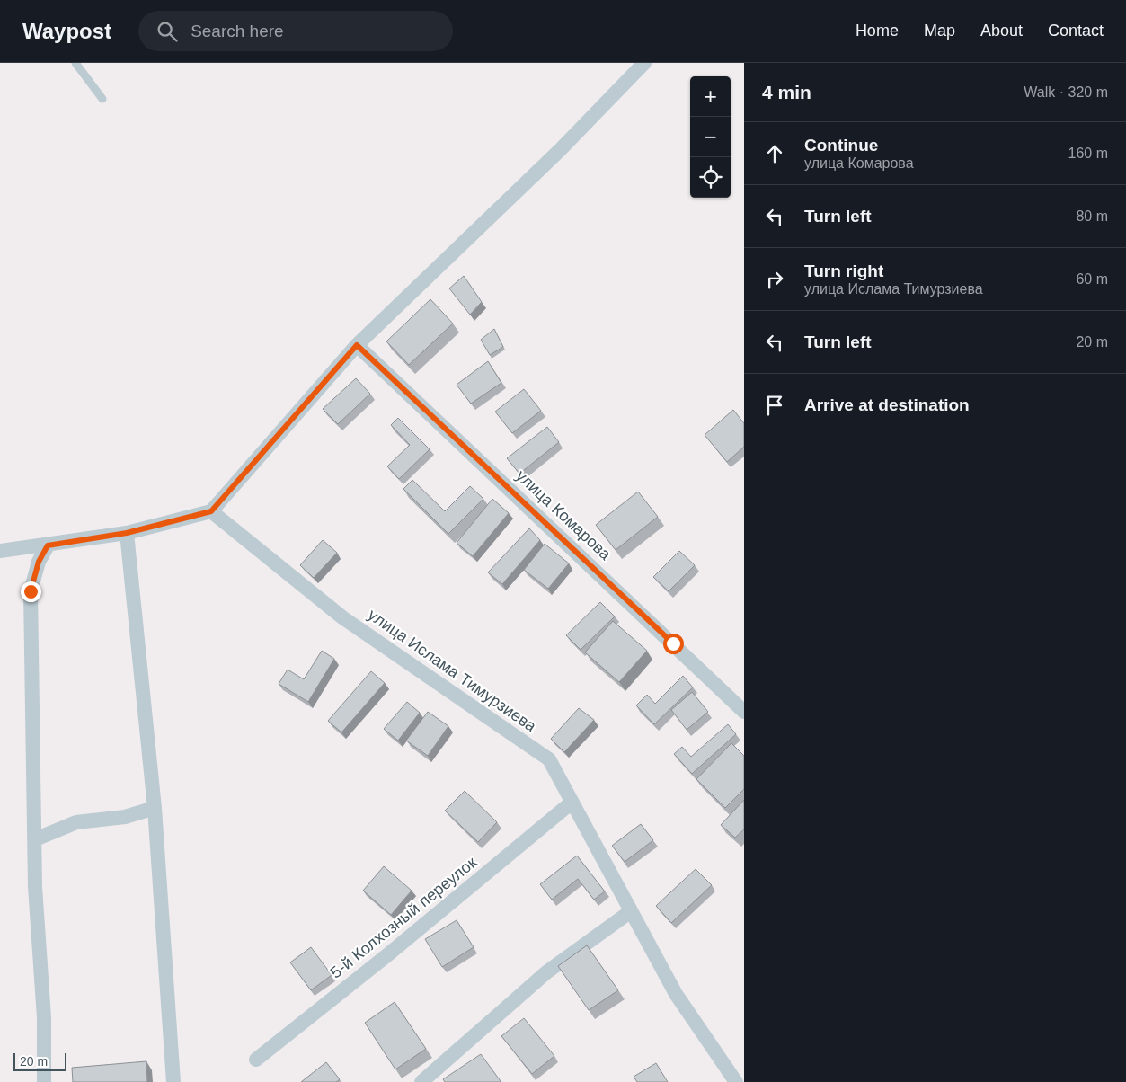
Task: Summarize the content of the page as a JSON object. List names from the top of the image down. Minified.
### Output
{"streets":{"street":["улица Комарова","улица Ислама Тимурзиева","5-й Колхозный переулок"]},"crossings":[["улица Ислама Тимурзиева","5-й Колхозный переулок"]],"scale_bar":"20 m","page":{"header":"Waypost","search":"Search here","nav":["Home","Map","About","Contact"],"heading":["4 min","Walk · 320 m"],"map_buttons":["+","−"],"list":[["Continue","улица Комарова","160 m"],["Turn left","80 m"],["Turn right","улица Ислама Тимурзиева","60 m"],["Turn left","20 m"],"Arrive at destination"],"scale":"20 m"}}
